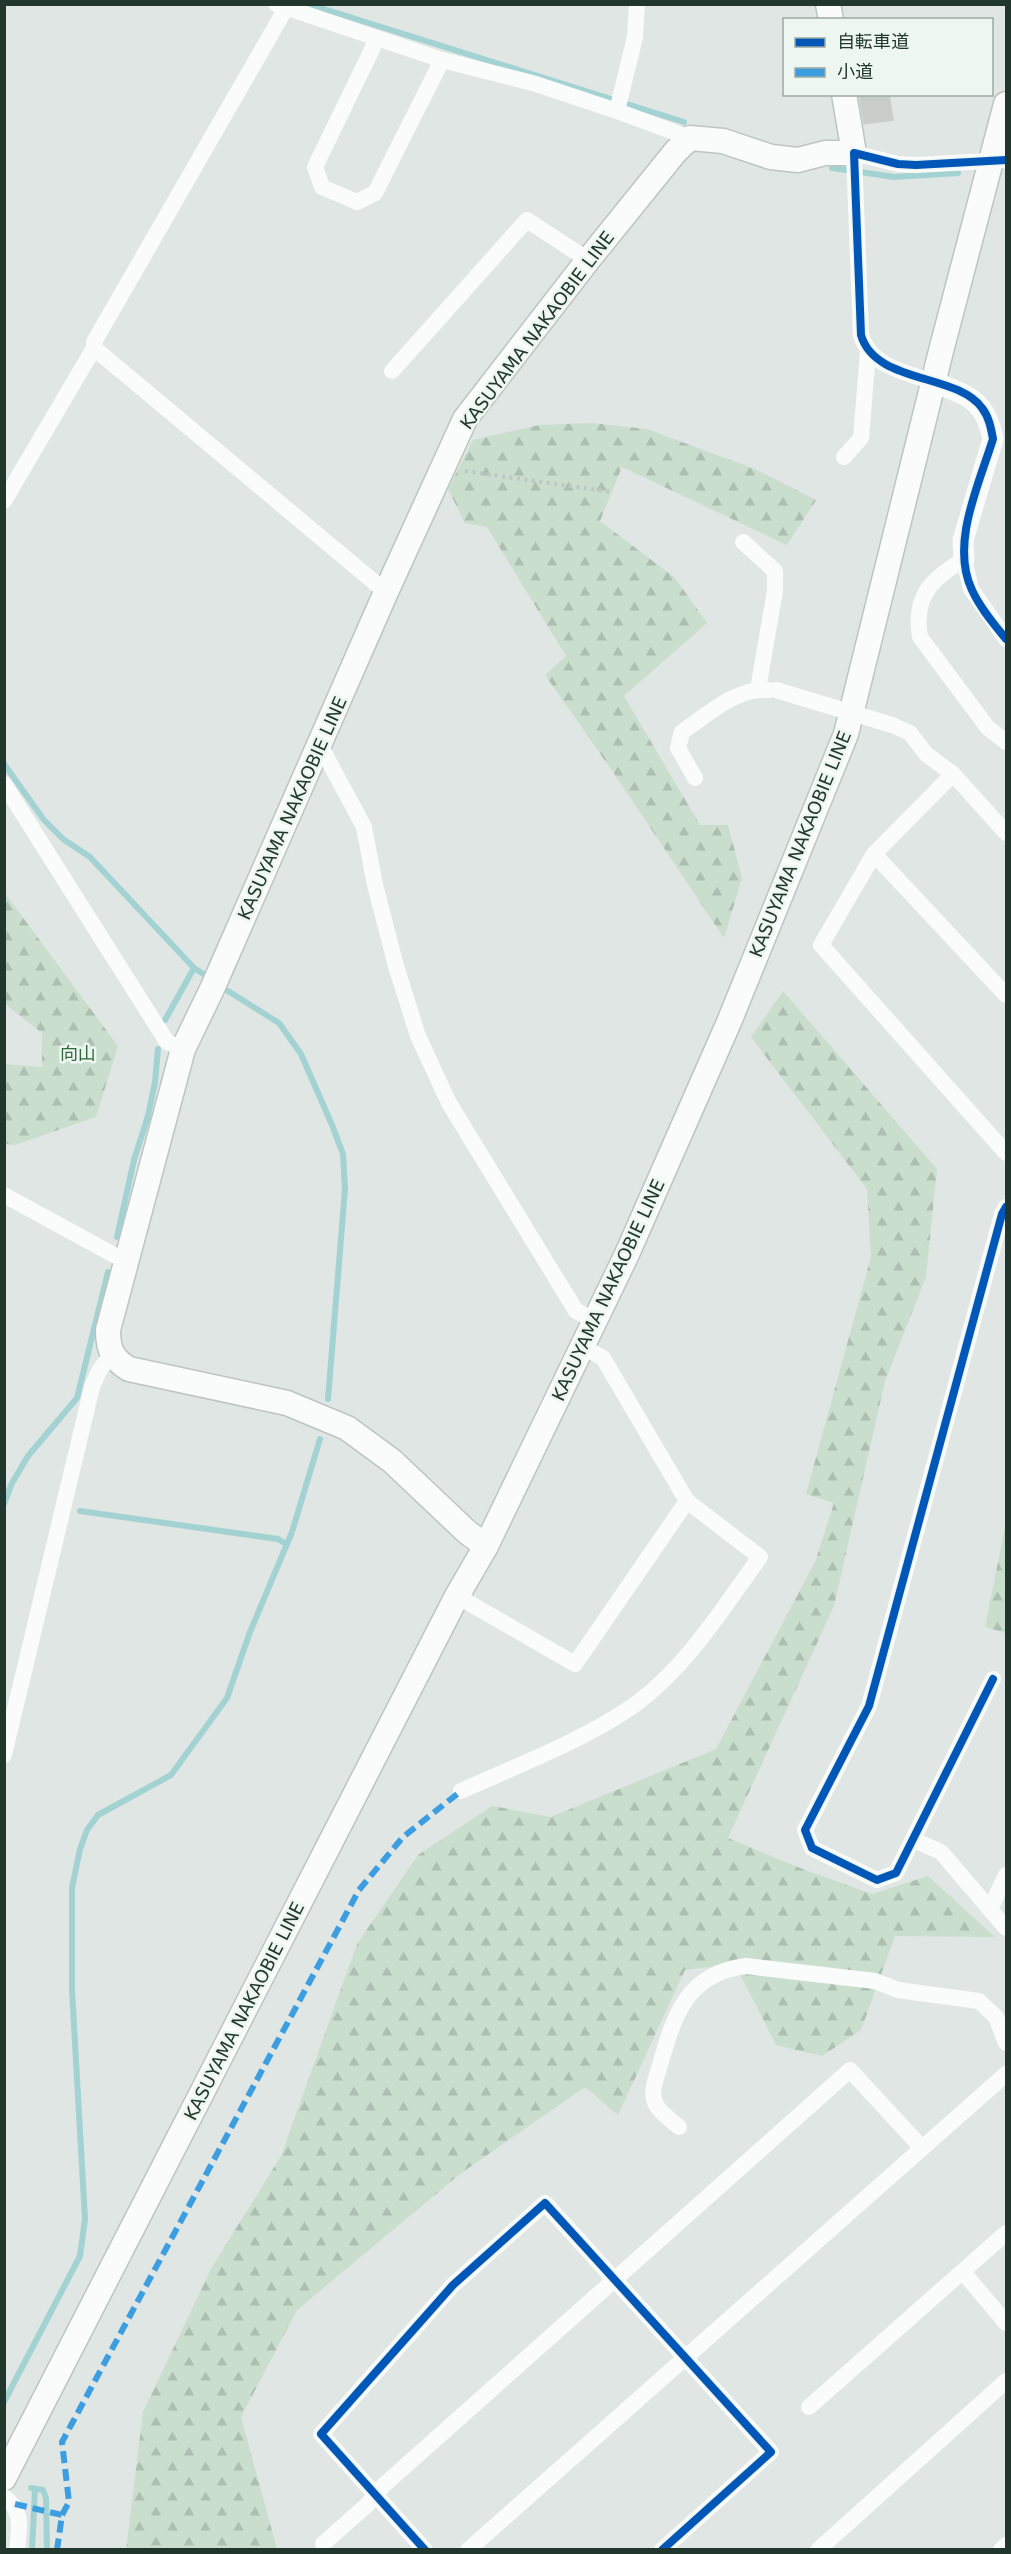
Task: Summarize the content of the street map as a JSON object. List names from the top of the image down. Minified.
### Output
{"streets":{"main road":["KASUYAMA NAKAOBIE LINE"]},"parks":["向山"],"legend":["自転車道","小道"]}
